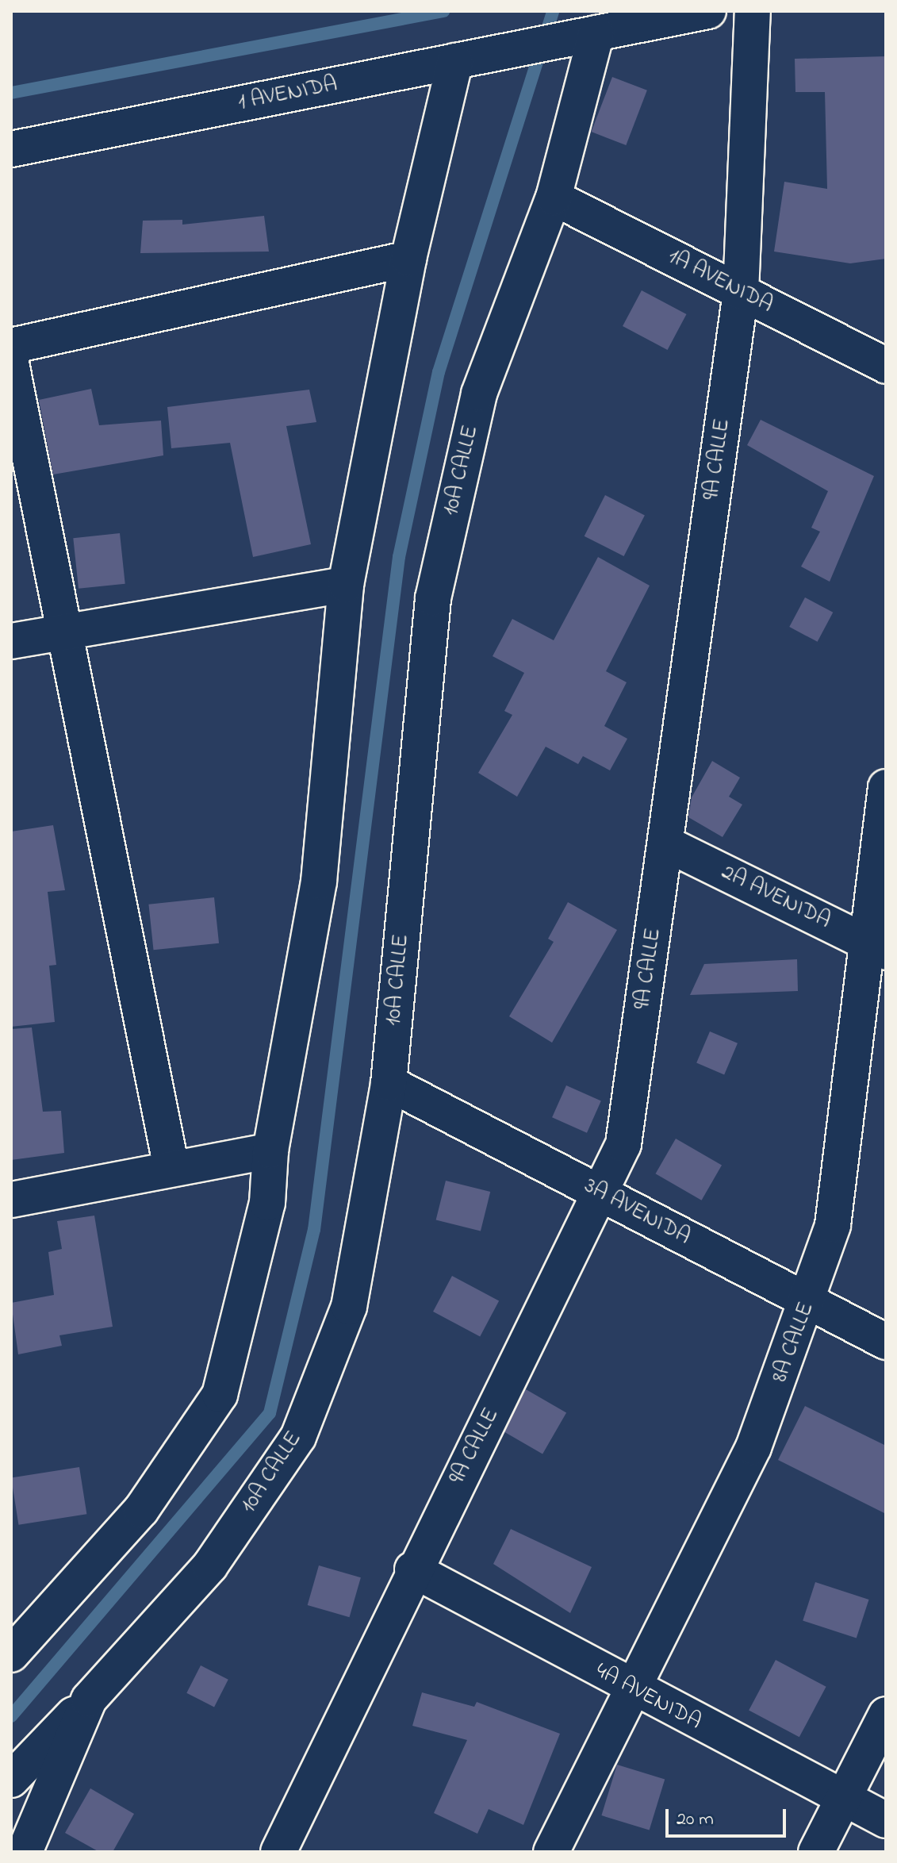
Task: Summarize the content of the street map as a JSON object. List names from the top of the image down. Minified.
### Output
{"streets":{"street":["1 AVENIDA","1A AVENIDA","9A CALLE","10A CALLE","2A AVENIDA","3A AVENIDA","8A CALLE","4A AVENIDA"]},"crossings":[["1 AVENIDA","10A CALLE"],["1A AVENIDA","9A CALLE"],["1A AVENIDA","10A CALLE"],["9A CALLE","2A AVENIDA"],["9A CALLE","3A AVENIDA"],["9A CALLE","4A AVENIDA"],["10A CALLE","3A AVENIDA"],["2A AVENIDA","8A CALLE"],["3A AVENIDA","8A CALLE"],["8A CALLE","4A AVENIDA"]],"scale_bar":"20 m"}
